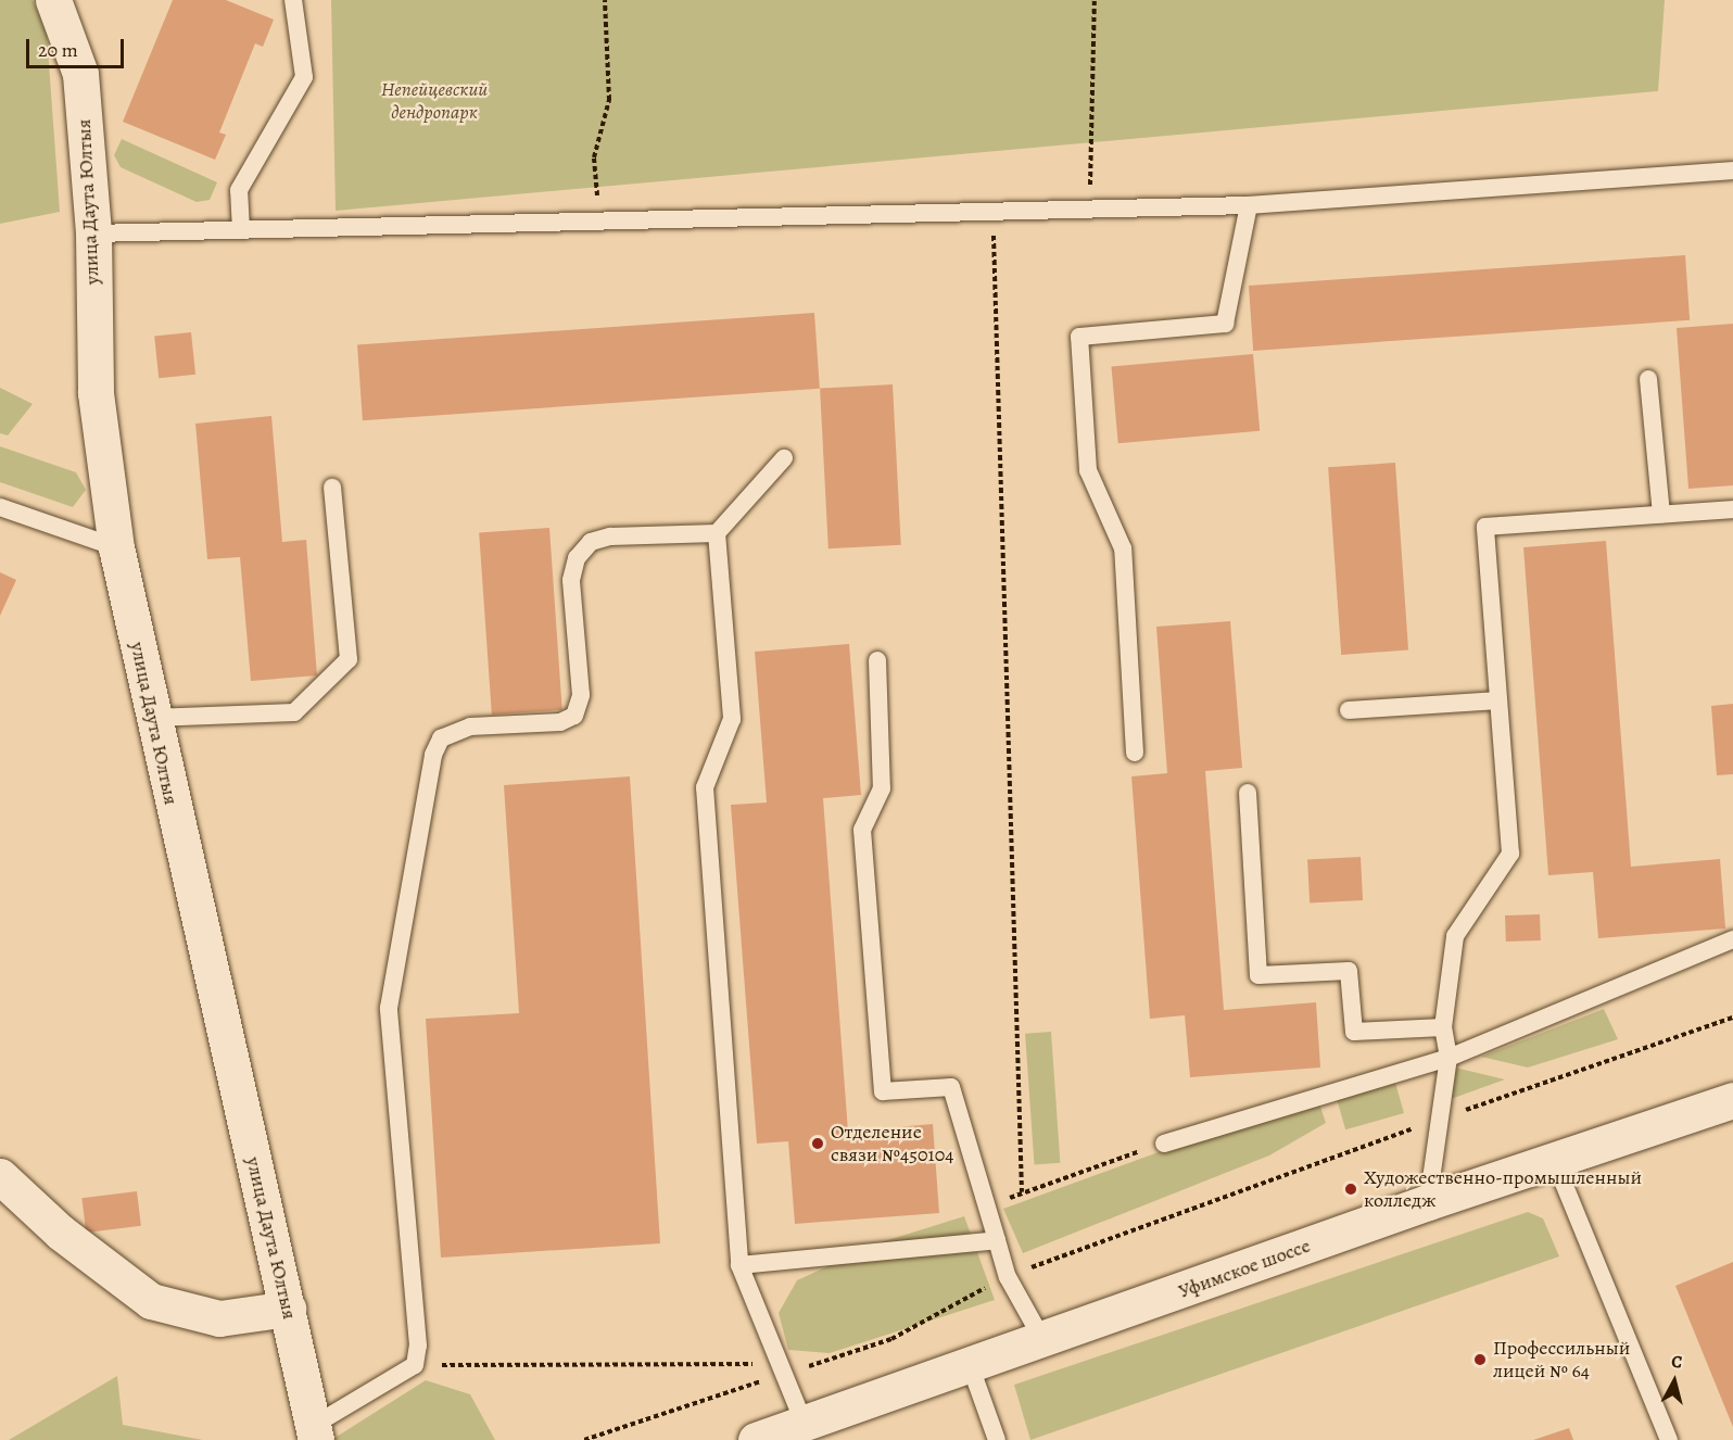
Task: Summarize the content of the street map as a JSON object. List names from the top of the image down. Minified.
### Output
{"streets":{"street":["улица Даута Юлтыя","Уфимское шоссе"]},"parks":["Непейцевский дендропарк"],"places":["Отделение связи №450104","Художественно-промышленный колледж","Профессильный лицей № 64"],"scale_bar":"20 m","north":"top"}
